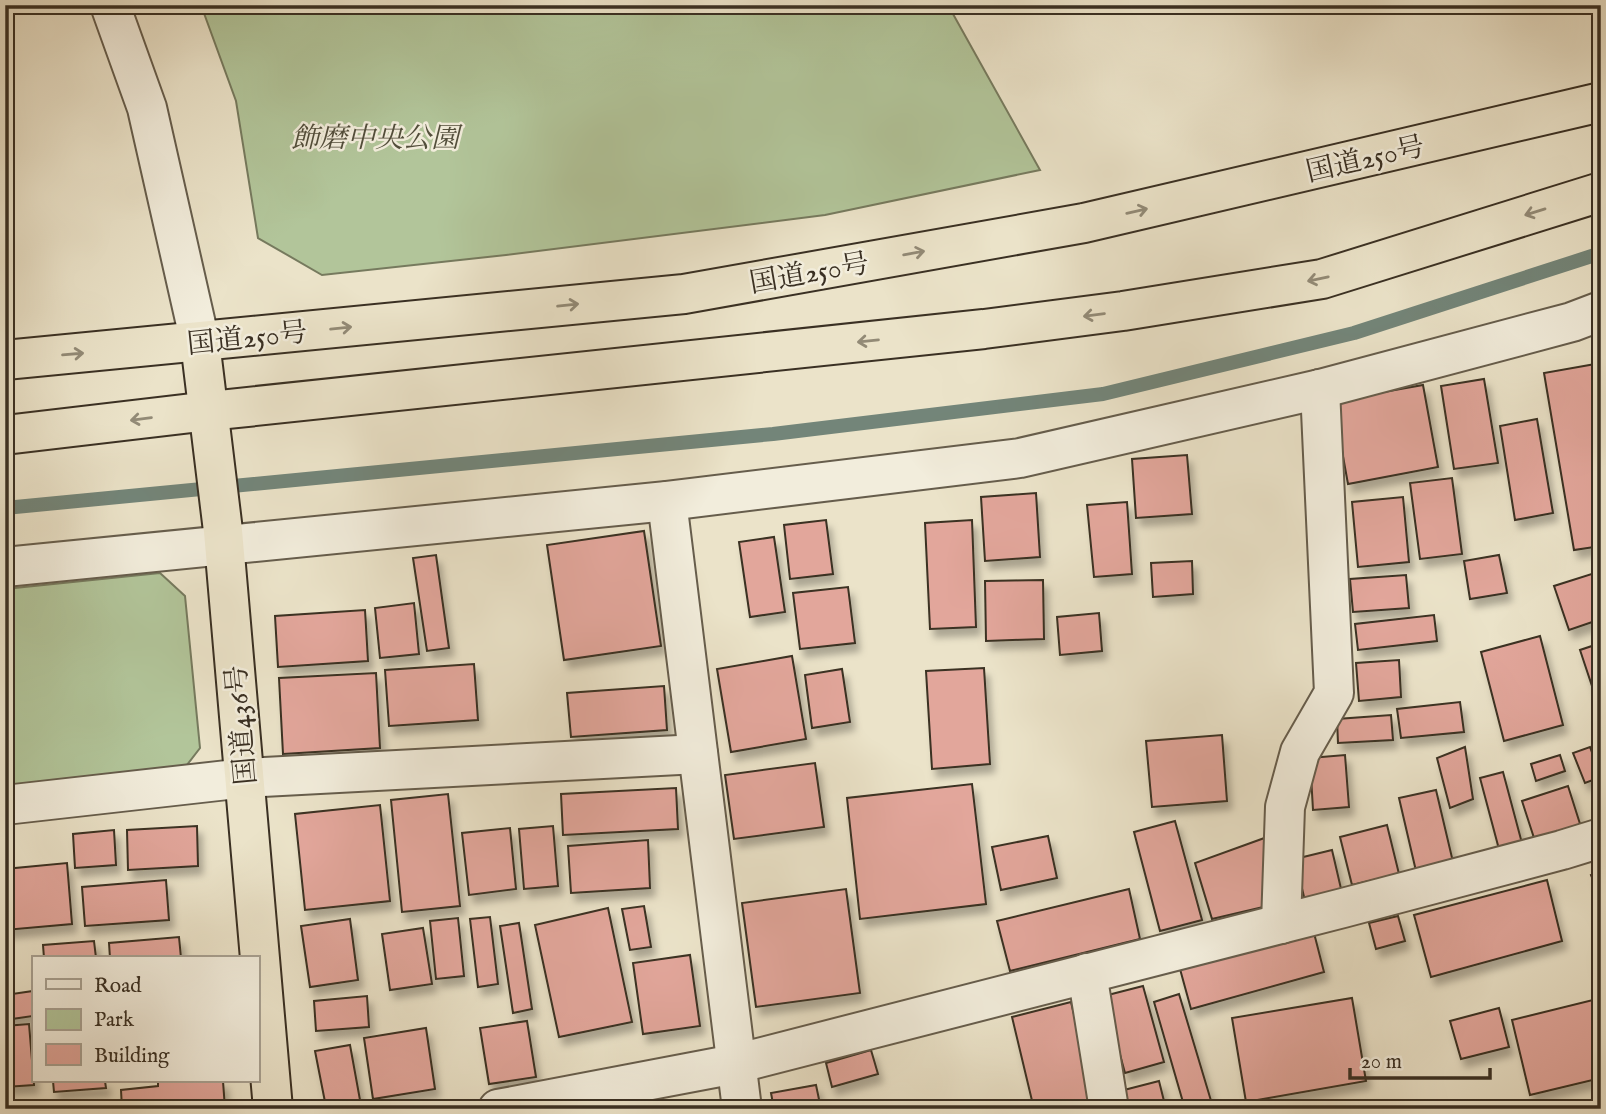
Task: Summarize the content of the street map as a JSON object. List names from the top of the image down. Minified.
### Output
{"streets":{"highway":["国道250号","国道436号"]},"crossings":[["国道250号","国道436号"]],"parks":["飾磨中央公園"],"legend":["Road","Park","Building"],"scale_bar":"20 m"}
